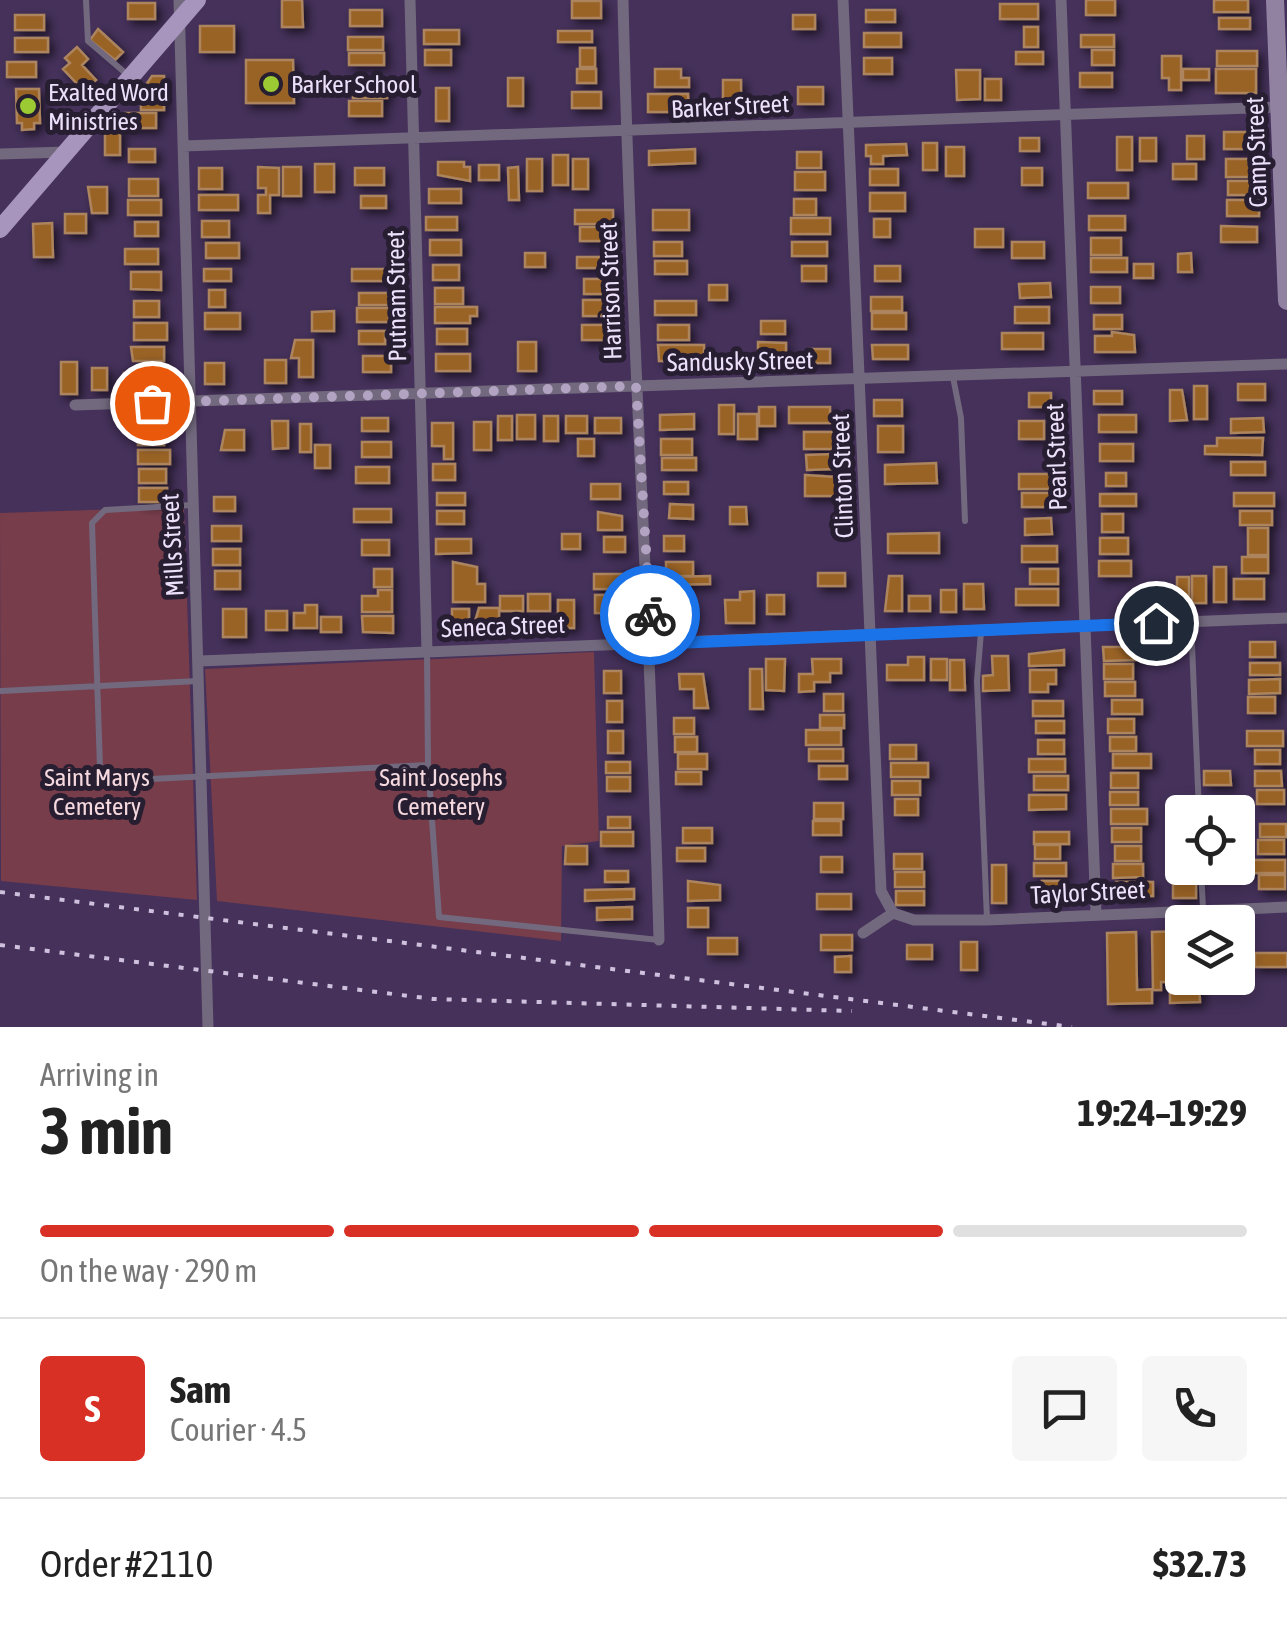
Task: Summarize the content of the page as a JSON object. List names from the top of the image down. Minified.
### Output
{"streets":{"street":["Barker Street","Camp Street","Harrison Street","Putnam Street","Sandusky Street","Pearl Street","Clinton Street","Mills Street","Seneca Street","Taylor Street"]},"crossings":[["Barker Street","Camp Street"],["Barker Street","Harrison Street"],["Barker Street","Putnam Street"],["Barker Street","Pearl Street"],["Barker Street","Clinton Street"],["Barker Street","Mills Street"],["Harrison Street","Sandusky Street"],["Harrison Street","Seneca Street"],["Putnam Street","Sandusky Street"],["Putnam Street","Seneca Street"],["Sandusky Street","Pearl Street"],["Sandusky Street","Clinton Street"],["Sandusky Street","Mills Street"],["Pearl Street","Seneca Street"],["Pearl Street","Taylor Street"],["Clinton Street","Seneca Street"],["Clinton Street","Taylor Street"],["Mills Street","Seneca Street"]],"parks":["Saint Marys Cemetery","Saint Josephs Cemetery"],"places":["Barker School","Exalted Word Ministries"],"page":{"heading":["3 min","Arriving in","19:24–19:29"],"panel":["Sam","Courier · 4.5","Order #2110","$32.73"],"bar":"On the way · 290 m","round":"S"}}
